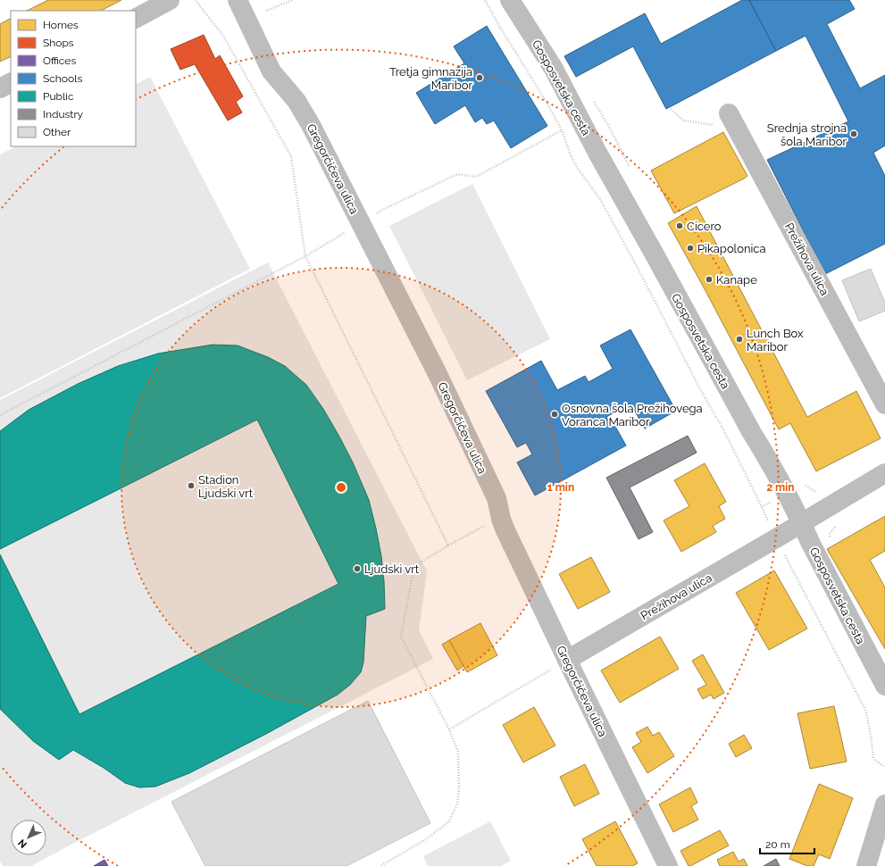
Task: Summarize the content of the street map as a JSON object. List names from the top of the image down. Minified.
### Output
{"streets":{"street":["Gosposvetska cesta","Gregorčičeva ulica","Prežihova ulica"]},"crossings":[["Gosposvetska cesta","Prežihova ulica"],["Gregorčičeva ulica","Prežihova ulica"]],"places":["Tretja gimnazija Maribor","Srednja strojna šola Maribor","Cicero","Pikapolonica","Kanape","Lunch Box Maribor","Osnovna šola Prežihovega Voranca Maribor","Stadion Ljudski vrt","Ljudski vrt"],"legend":["Homes","Shops","Offices","Schools","Public","Industry","Other"],"scale_bar":"20 m","north":"bottom left","rings":["1 min","2 min"]}
